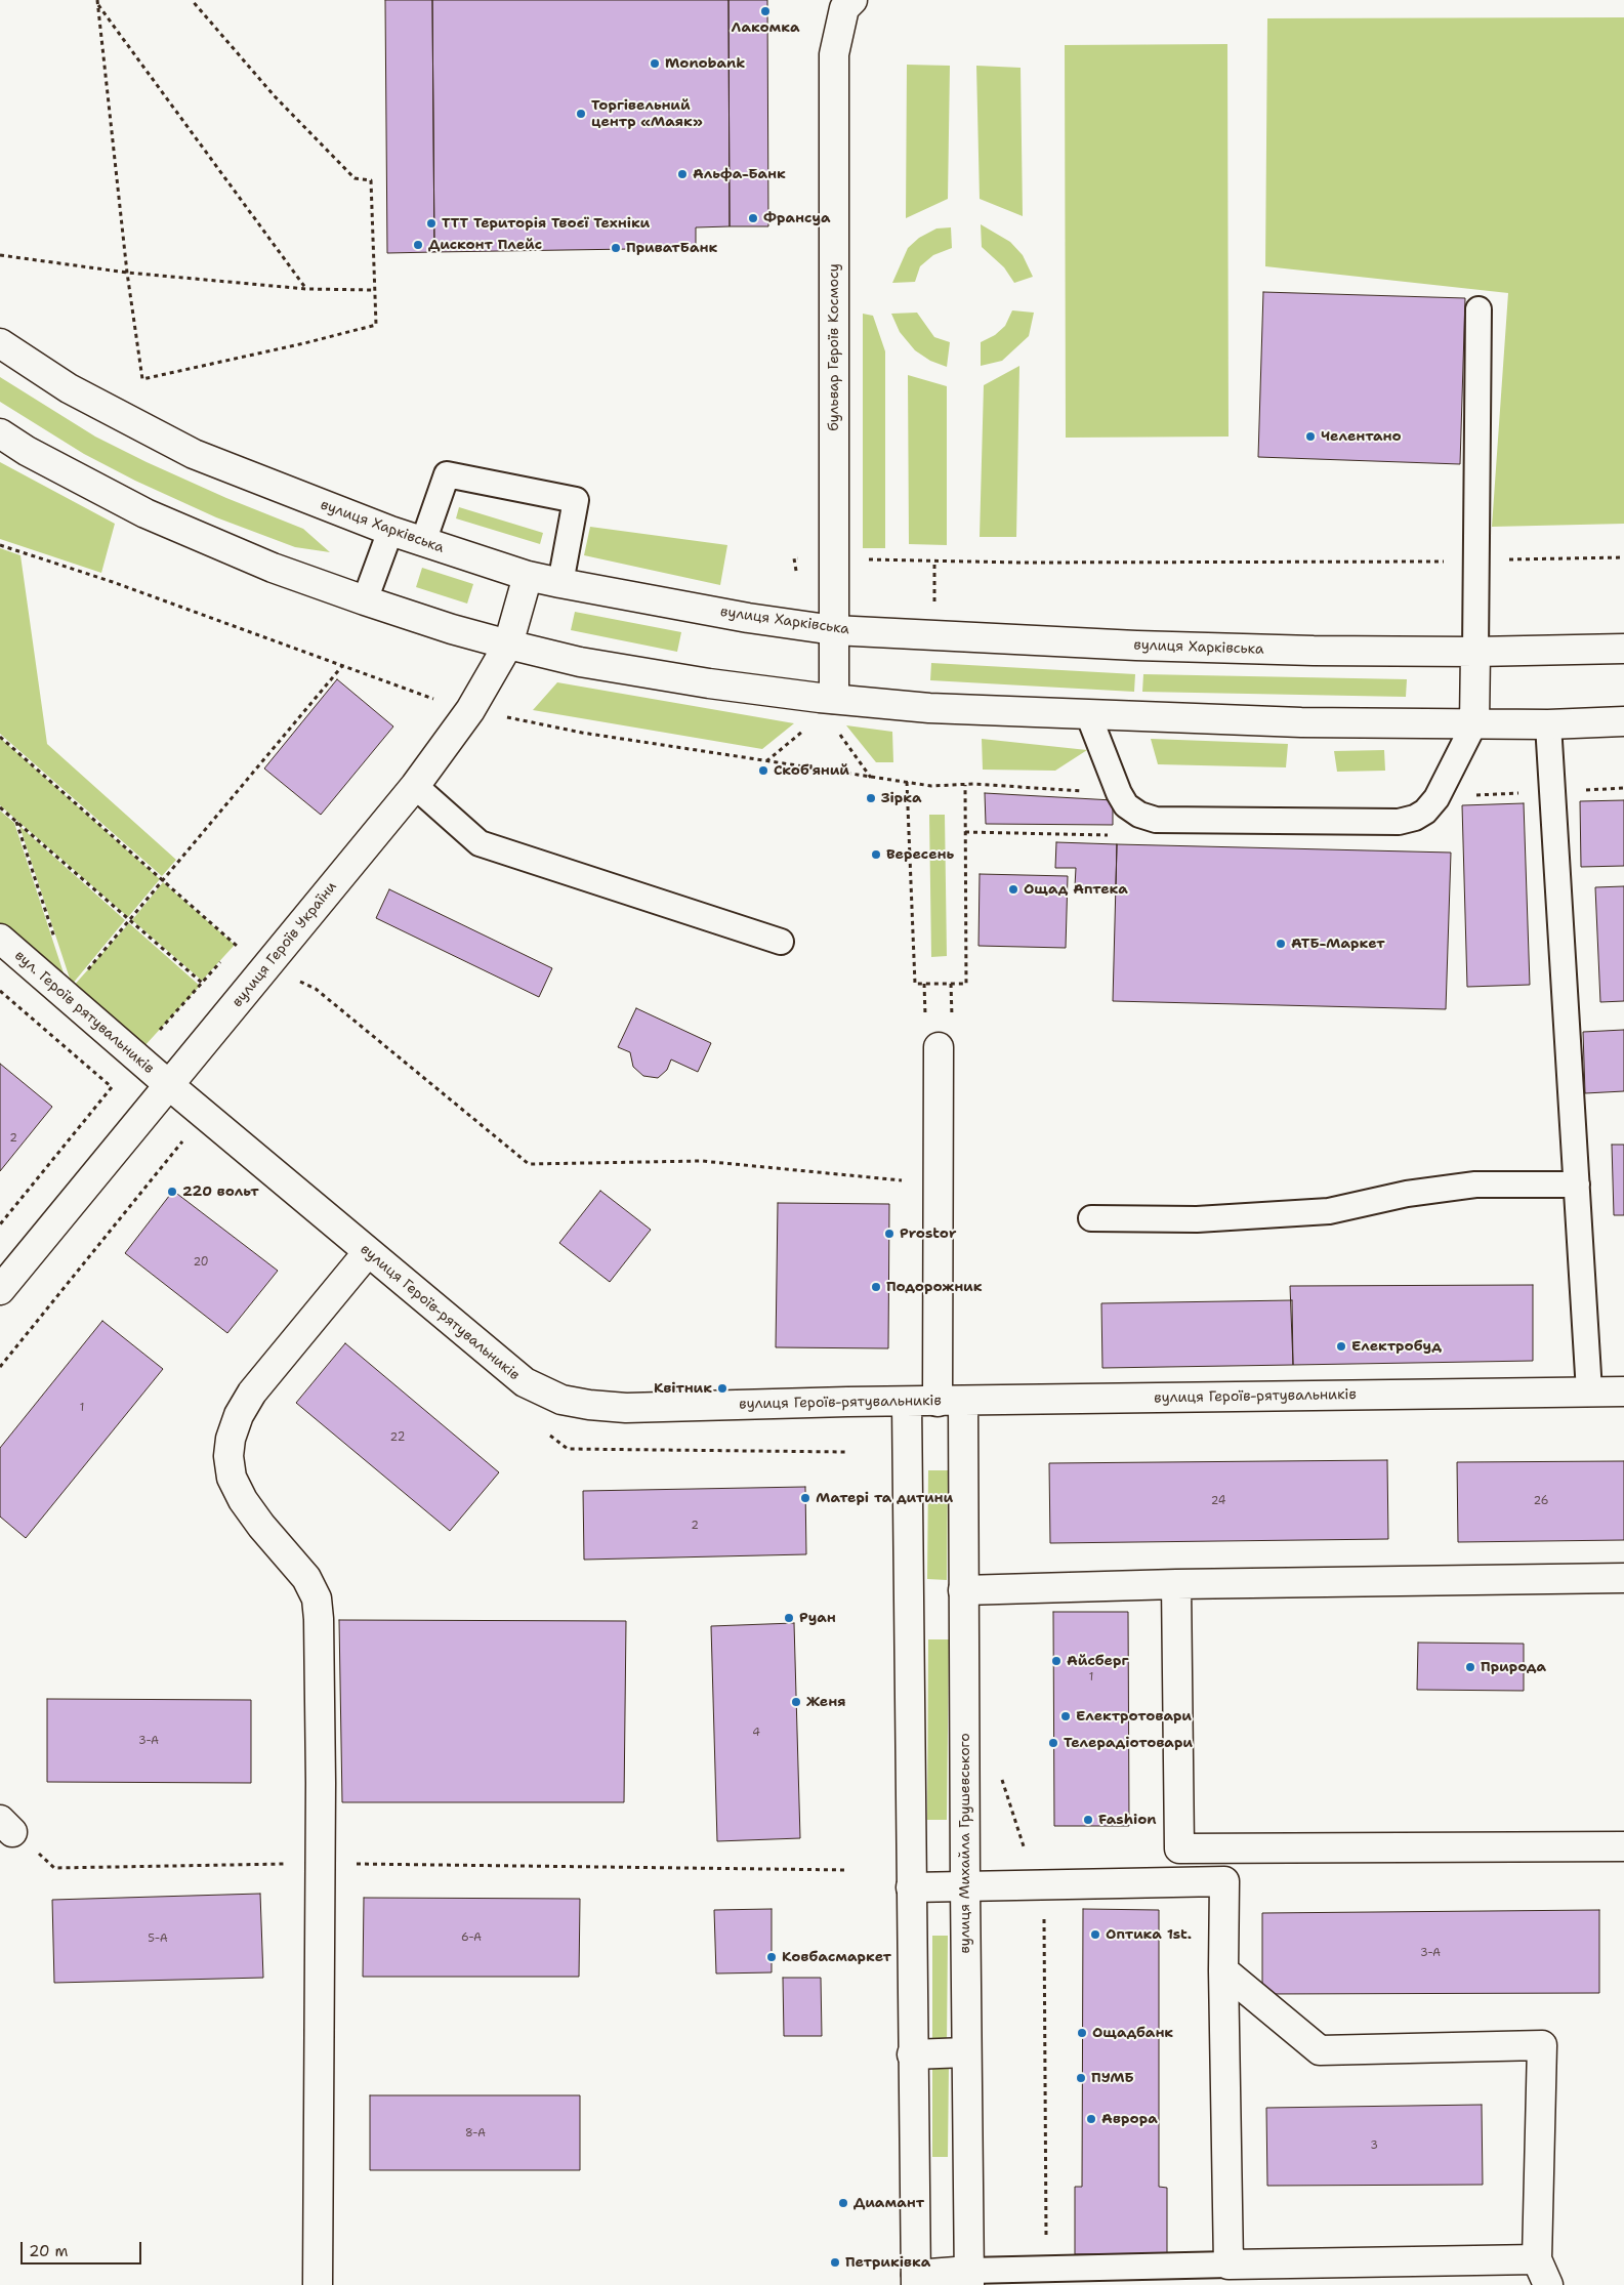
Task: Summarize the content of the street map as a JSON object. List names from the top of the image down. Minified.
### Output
{"streets":{"street":["бульвар Героїв Космосу","вулиця Харківська","вулиця Героїв України","вул. Героїв рятувальників","вулиця Героїв-рятувальників","вулиця Михайла Грушевського"]},"crossings":[["бульвар Героїв Космосу","вулиця Харківська"],["вулиця Харківська","вулиця Героїв України"],["вулиця Героїв України","вул. Героїв рятувальників"],["вулиця Героїв України","вулиця Героїв-рятувальників"],["вул. Героїв рятувальників","вулиця Героїв-рятувальників"],["вулиця Героїв-рятувальників","вулиця Михайла Грушевського"]],"places":["Лакомка","Monobank","Торгівельний центр «Маяк»","Альфа-Банк","Франсуа","ТТТ Територія Твоєї Техніки","Дисконт Плейс","ПриватБанк","Челентано","Скоб'яний","Зiрка","Вересень","Ощад Аптека","АТБ-Маркет","220 вольт","Prostor","Подорожник","Електробуд","Квітник","Матері та дитини","Руан","Айсберг","Природа","Женя","Електротовари","Телерадіотовари","Fashion","Оптика 1st.","Ковбасмаркет","Ощадбанк","ПУМБ","Аврора","Диамант","Петриківка"],"house_numbers":["2","20","1","22","24","26","2","1","4","3-А","6-А","5-А","3-А","8-А","3"],"scale_bar":"20 m"}
